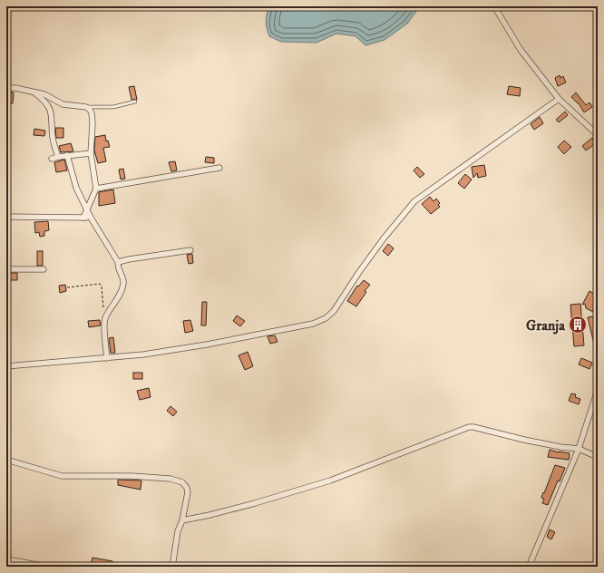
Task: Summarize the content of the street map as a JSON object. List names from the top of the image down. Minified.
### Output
{"places":{"building":["Granja"]}}
